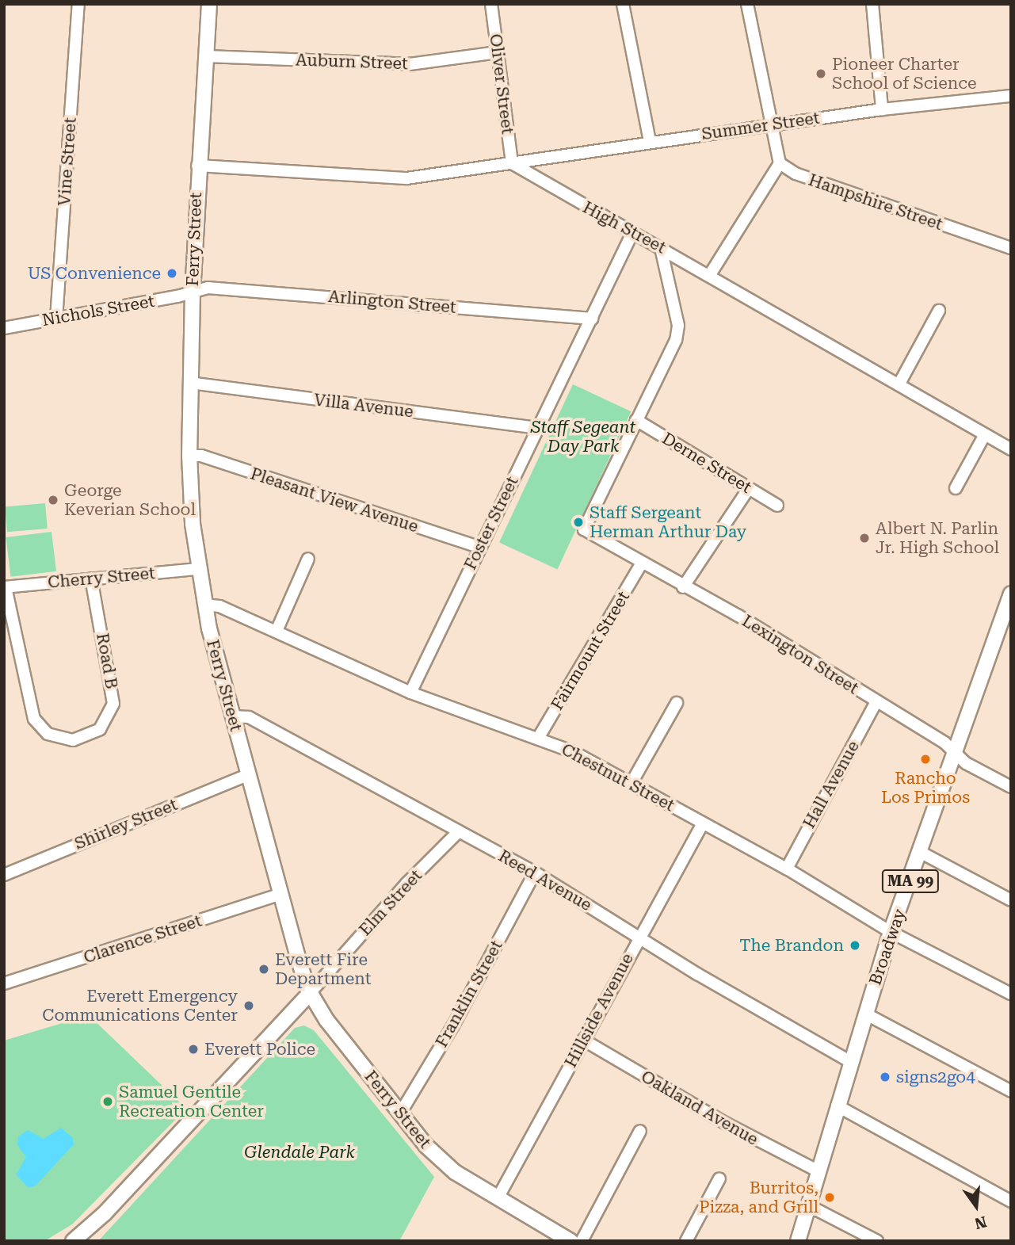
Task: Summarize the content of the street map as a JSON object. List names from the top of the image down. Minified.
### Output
{"streets":{"main road":["Ferry Street","MA 99","Elm Street","Broadway"],"street":["Auburn Street","Oliver Street","Summer Street","Vine Street","Hampshire Street","High Street","Arlington Street","Nichols Street","Villa Avenue","Derne Street","Pleasant View Avenue","Foster Street","Cherry Street","Fairmount Street","Lexington Street","Road B","Chestnut Street","Hall Avenue","Shirley Street","Reed Avenue","Clarence Street","Franklin Street","Hillside Avenue","Oakland Avenue"]},"crossings":[["Auburn Street","Oliver Street"],["Auburn Street","Ferry Street"],["Oliver Street","Summer Street"],["Oliver Street","High Street"],["Summer Street","High Street"],["Vine Street","Nichols Street"],["High Street","Foster Street"],["Ferry Street","Arlington Street"],["Ferry Street","Nichols Street"],["Ferry Street","Villa Avenue"],["Ferry Street","Pleasant View Avenue"],["Ferry Street","Cherry Street"],["Ferry Street","Chestnut Street"],["Ferry Street","Shirley Street"],["Ferry Street","Reed Avenue"],["Ferry Street","Elm Street"],["Ferry Street","Clarence Street"],["Ferry Street","Franklin Street"],["Ferry Street","Hillside Avenue"],["Arlington Street","Nichols Street"],["Arlington Street","Foster Street"],["Villa Avenue","Foster Street"],["Derne Street","Lexington Street"],["Pleasant View Avenue","Foster Street"],["Foster Street","Chestnut Street"],["Cherry Street","Road B"],["Fairmount Street","Lexington Street"],["Fairmount Street","Chestnut Street"],["Lexington Street","Hall Avenue"],["Lexington Street","Broadway"],["Chestnut Street","Hall Avenue"],["Chestnut Street","Broadway"],["Chestnut Street","Hillside Avenue"],["Reed Avenue","Elm Street"],["Reed Avenue","Broadway"],["Reed Avenue","Franklin Street"],["Reed Avenue","Hillside Avenue"],["Broadway","Oakland Avenue"],["Hillside Avenue","Oakland Avenue"]],"parks":["Staff Segeant Day Park","Glendale Park"],"places":["Pioneer Charter School of Science","US Convenience","George Keverian School","Staff Sergeant Herman Arthur Day","Albert N. Parlin Jr. High School","Rancho Los Primos","The Brandon","Everett Fire Department","Everett Emergency Communications Center","Everett Police","signs2go4","Samuel Gentile Recreation Center","Burritos, Pizza, and Grill"],"north":"bottom"}
